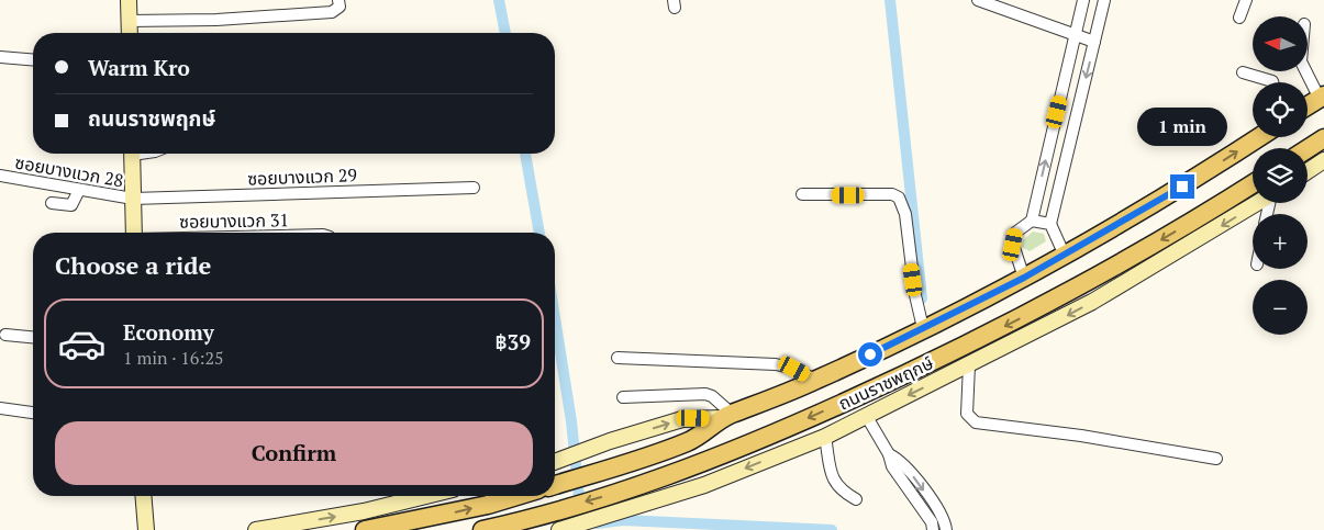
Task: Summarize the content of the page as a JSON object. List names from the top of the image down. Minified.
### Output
{"streets":{"main road":["ถนนราชพฤกษ์"],"street":["ซอยบางแวก 28","ซอยบางแวก 29"]},"crossings":[["ซอยบางแวก 28","ซอยบางแวก 29"]],"north":"left","page":{"map_buttons":["+","−"],"banner":["Warm Kro","ถนนราชพฤกษ์"],"bubble":"1 min","heading":"Choose a ride","list":[{"name":"Economy","note":"1 min · 16:25","value":"฿39"}],"buttons":"Confirm"}}
